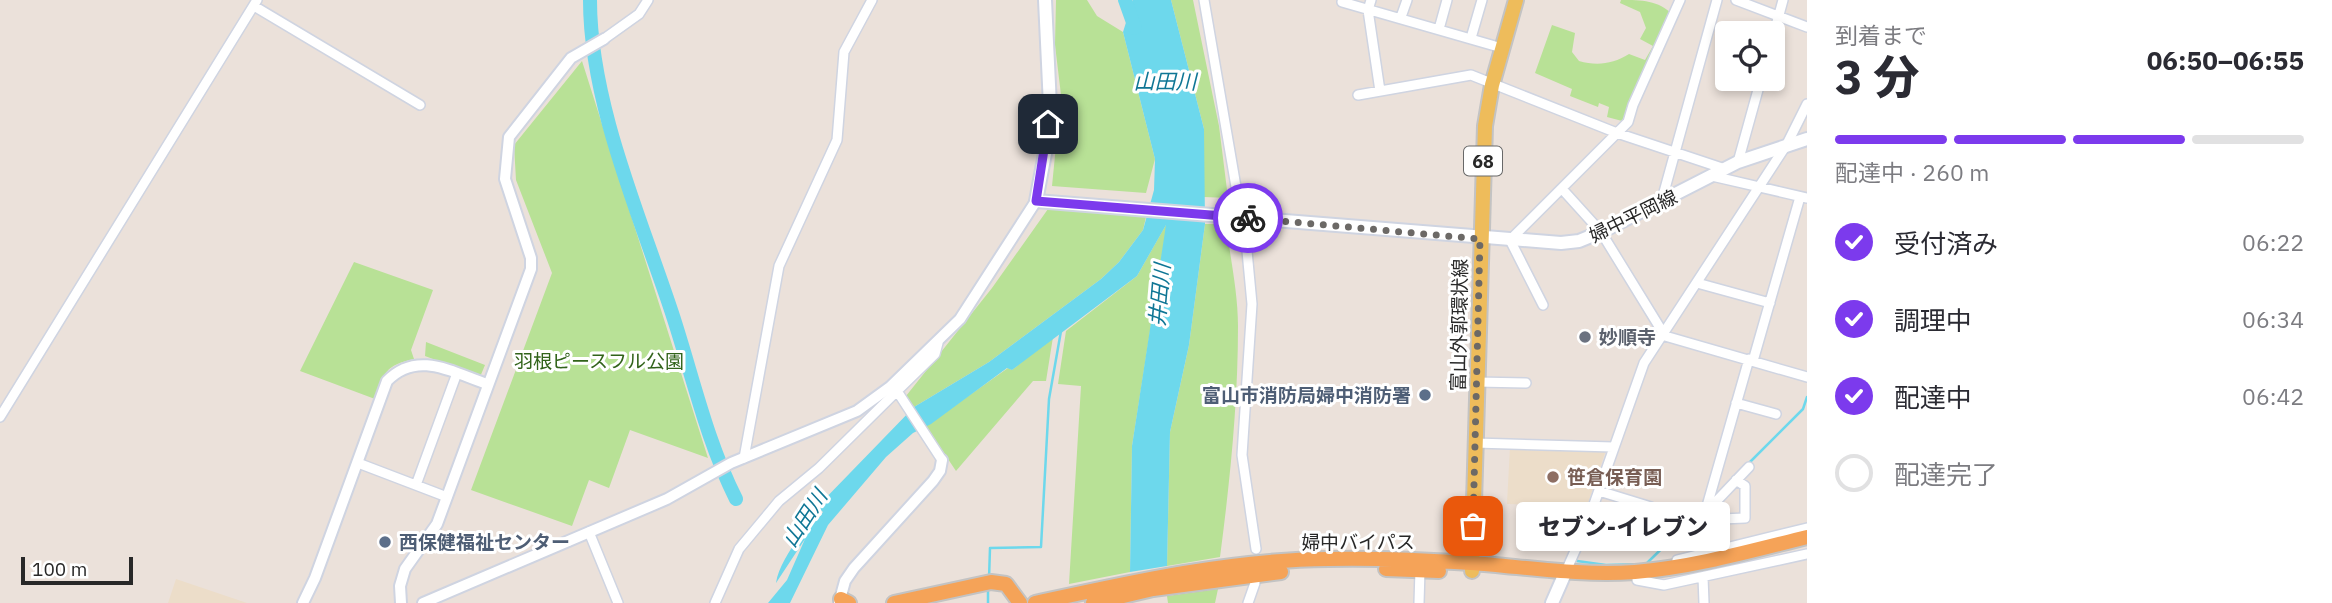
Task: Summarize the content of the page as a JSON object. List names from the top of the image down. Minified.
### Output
{"streets":{"highway":["婦中バイパス"],"main road":["68","婦中平岡線","富山外郭環状線"]},"crossings":[["婦中平岡線","富山外郭環状線"],["富山外郭環状線","婦中バイパス"]],"water":["山田川","井田川"],"parks":["羽根ピースフル公園"],"places":["妙順寺","富山市消防局婦中消防署","笹倉保育園","セブン-イレブン","西保健福祉センター"],"scale_bar":"100 m","page":{"heading":["3 分","到着まで","06:50–06:55"],"bar":"配達中 · 260 m","list":[["受付済み","06:22"],["調理中","06:34"],["配達中","06:42"],"配達完了"],"bubble":"セブン-イレブン","scale":"100 m"}}
